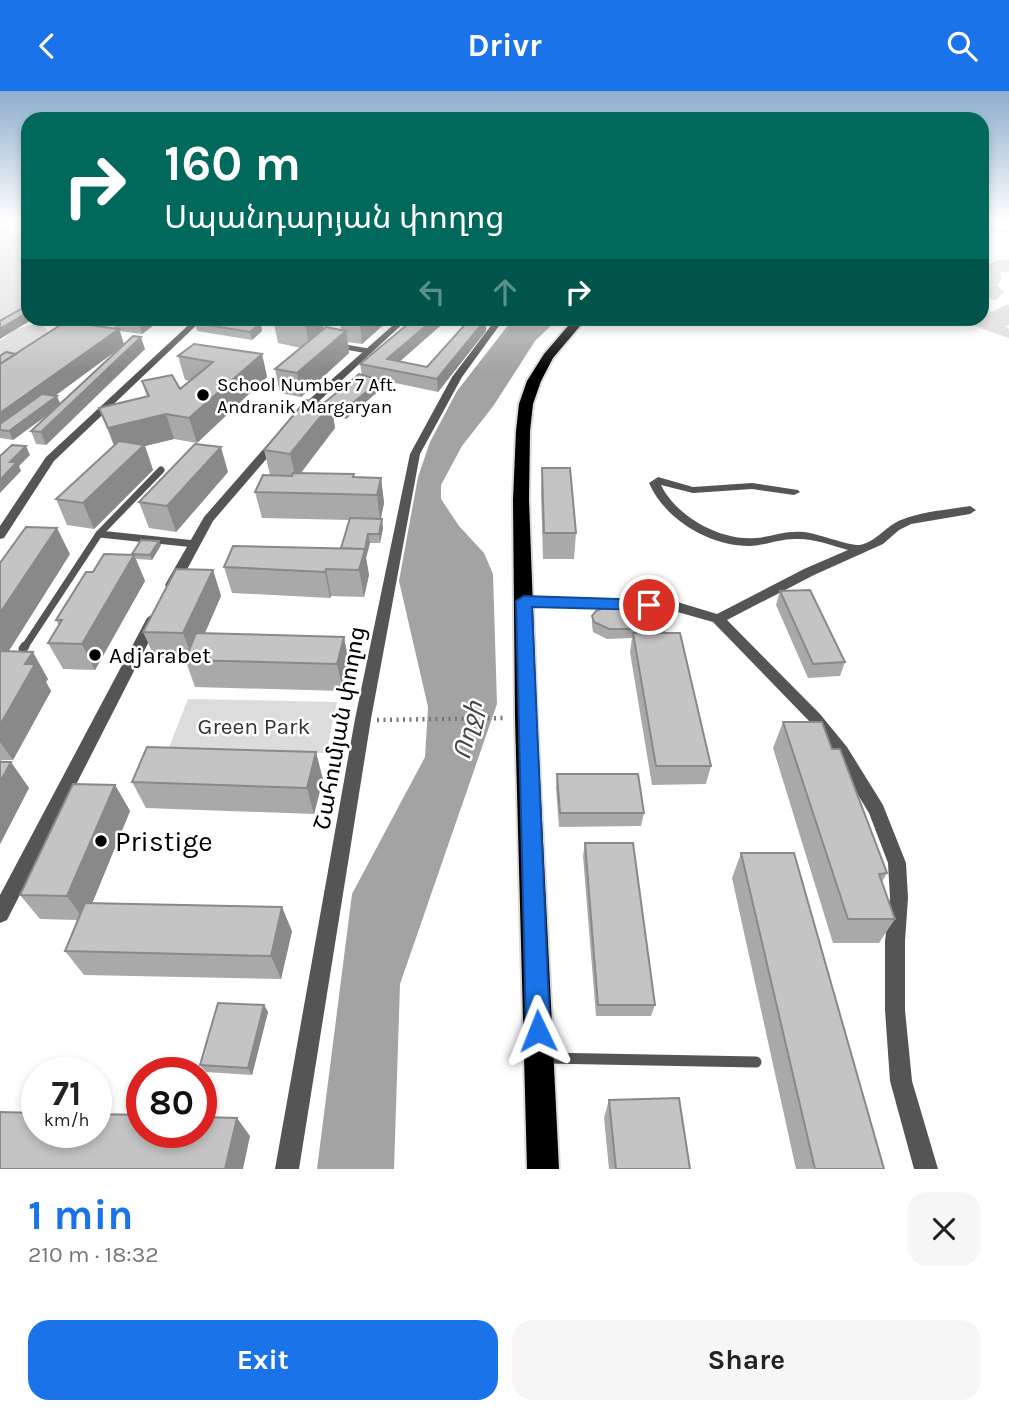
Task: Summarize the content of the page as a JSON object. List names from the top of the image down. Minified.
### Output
{"streets":{"street":["Շահումյան փողոց"]},"water":["Ողջի"],"parks":["Green Park"],"places":["School Number 7 Aft. Andranik Margaryan","Adjarabet","Pristige"],"page":{"header":"Drivr","turn":["160 m","Սպանդարյան փողոց"],"speed":"71 km/h","limit":"80","heading":["1 min","210 m · 18:32"],"buttons":["Exit","Share"]}}
